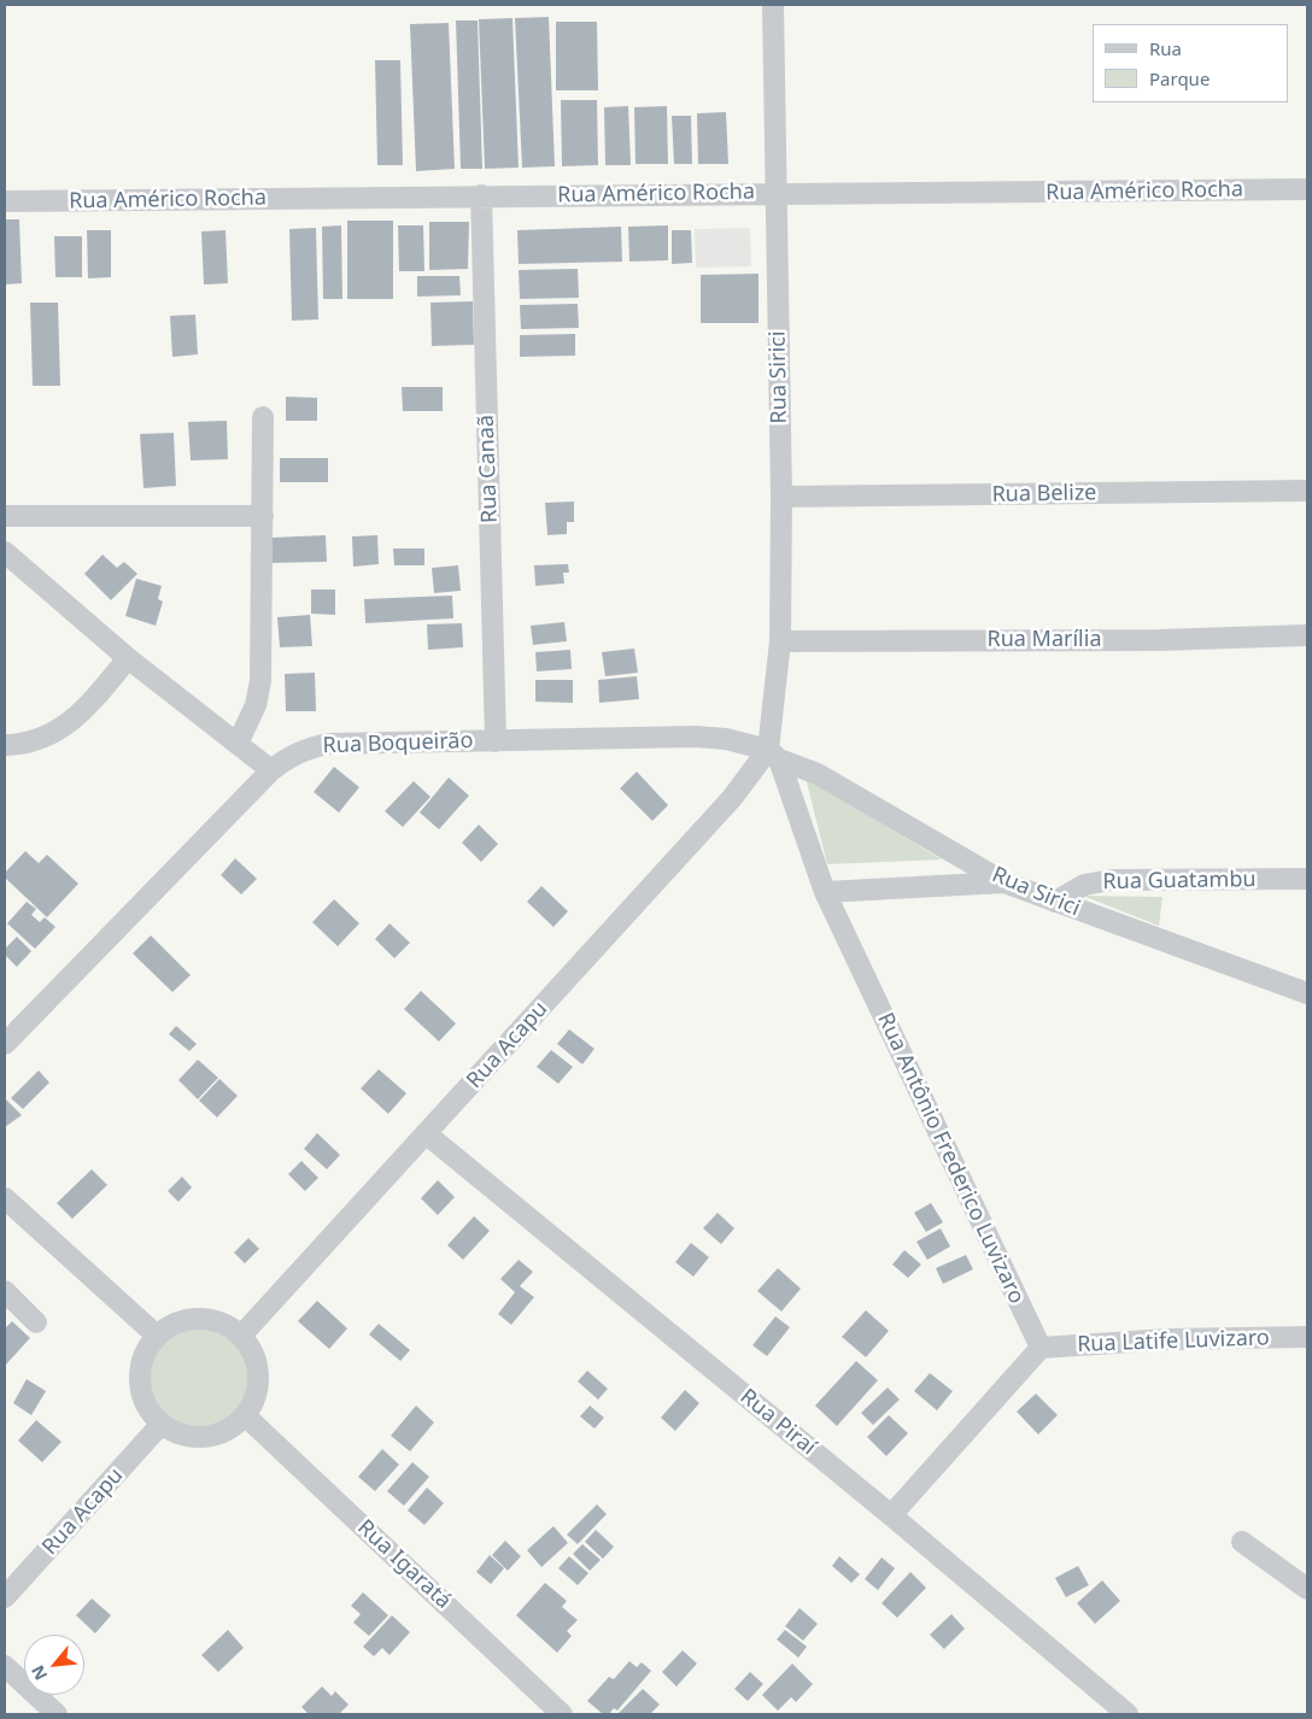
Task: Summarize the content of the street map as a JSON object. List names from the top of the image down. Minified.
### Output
{"streets":{"street":["Rua Américo Rocha","Rua Sirici","Rua Canaã","Rua Belize","Rua Marília","Rua Boqueirão","Rua Guatambu","Rua Acapu","Rua Antônio Frederico Luvizaro","Rua Latife Luvizaro","Rua Piraí","Rua Igaratá"]},"crossings":[["Rua Américo Rocha","Rua Sirici"],["Rua Américo Rocha","Rua Canaã"],["Rua Sirici","Rua Belize"],["Rua Sirici","Rua Marília"],["Rua Sirici","Rua Boqueirão"],["Rua Sirici","Rua Guatambu"],["Rua Sirici","Rua Acapu"],["Rua Sirici","Rua Antônio Frederico Luvizaro"],["Rua Canaã","Rua Boqueirão"],["Rua Boqueirão","Rua Acapu"],["Rua Boqueirão","Rua Antônio Frederico Luvizaro"],["Rua Acapu","Rua Antônio Frederico Luvizaro"],["Rua Acapu","Rua Piraí"],["Rua Acapu","Rua Igaratá"],["Rua Antônio Frederico Luvizaro","Rua Latife Luvizaro"]],"legend":["Rua","Parque"],"north":"bottom left"}
